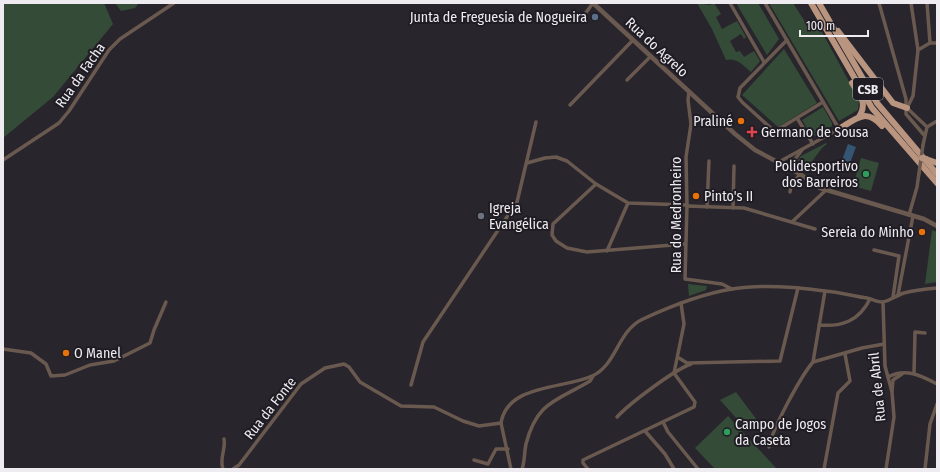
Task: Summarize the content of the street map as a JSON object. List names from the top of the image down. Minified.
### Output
{"streets":{"highway":["CSB"],"street":["Rua do Agrelo","Rua da Facha","Rua do Medronheiro","Rua de Abril","Rua da Fonte"]},"crossings":[["Rua do Agrelo","Rua do Medronheiro"]],"places":{"other":["Junta de Freguesia de Nogueira","Praliné","Polidesportivo dos Barreiros","Pinto's II","Igreja Evangélica","Sereia do Minho","O Manel","Campo de Jogos da Caseta"],"health":["Germano de Sousa"]},"scale_bar":"100 m"}
